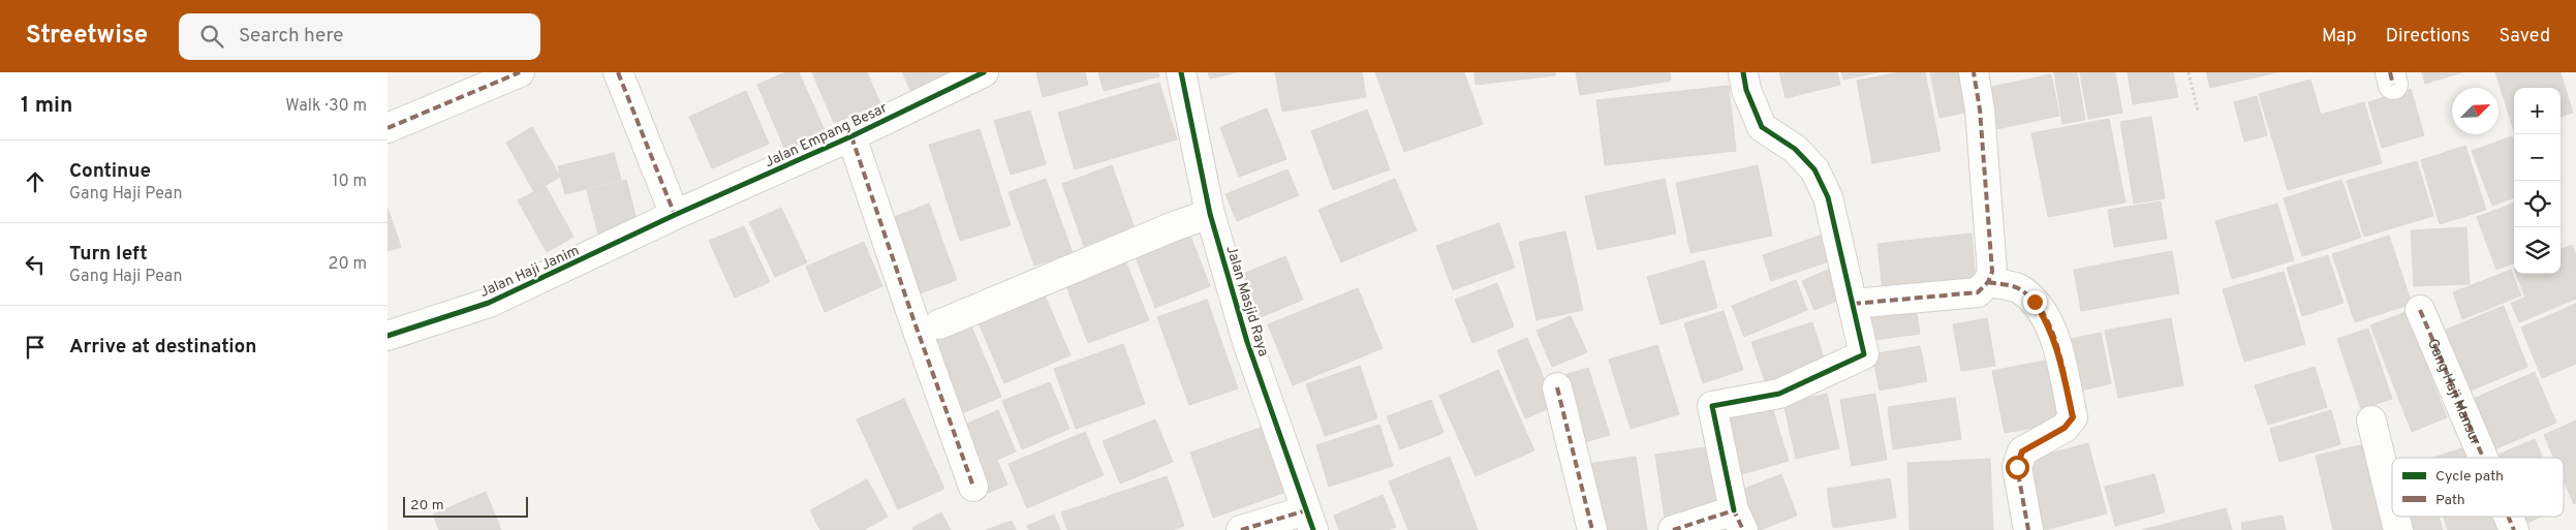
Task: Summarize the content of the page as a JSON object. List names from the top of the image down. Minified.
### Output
{"streets":{"street":["Jalan Empang Besar","Jalan Haji Janim","Jalan Masjid Raya","Gang Haji Mansur"]},"crossings":[["Jalan Empang Besar","Jalan Haji Janim"]],"legend":["Cycle path","Path"],"scale_bar":"20 m","north":"top right","page":{"header":"Streetwise","search":"Search here","nav":["Map","Directions","Saved"],"heading":["1 min","Walk · 30 m"],"map_buttons":["+","−"],"list":[["Continue","Gang Haji Pean","10 m"],["Turn left","Gang Haji Pean","20 m"],"Arrive at destination"],"scale":"20 m"}}
